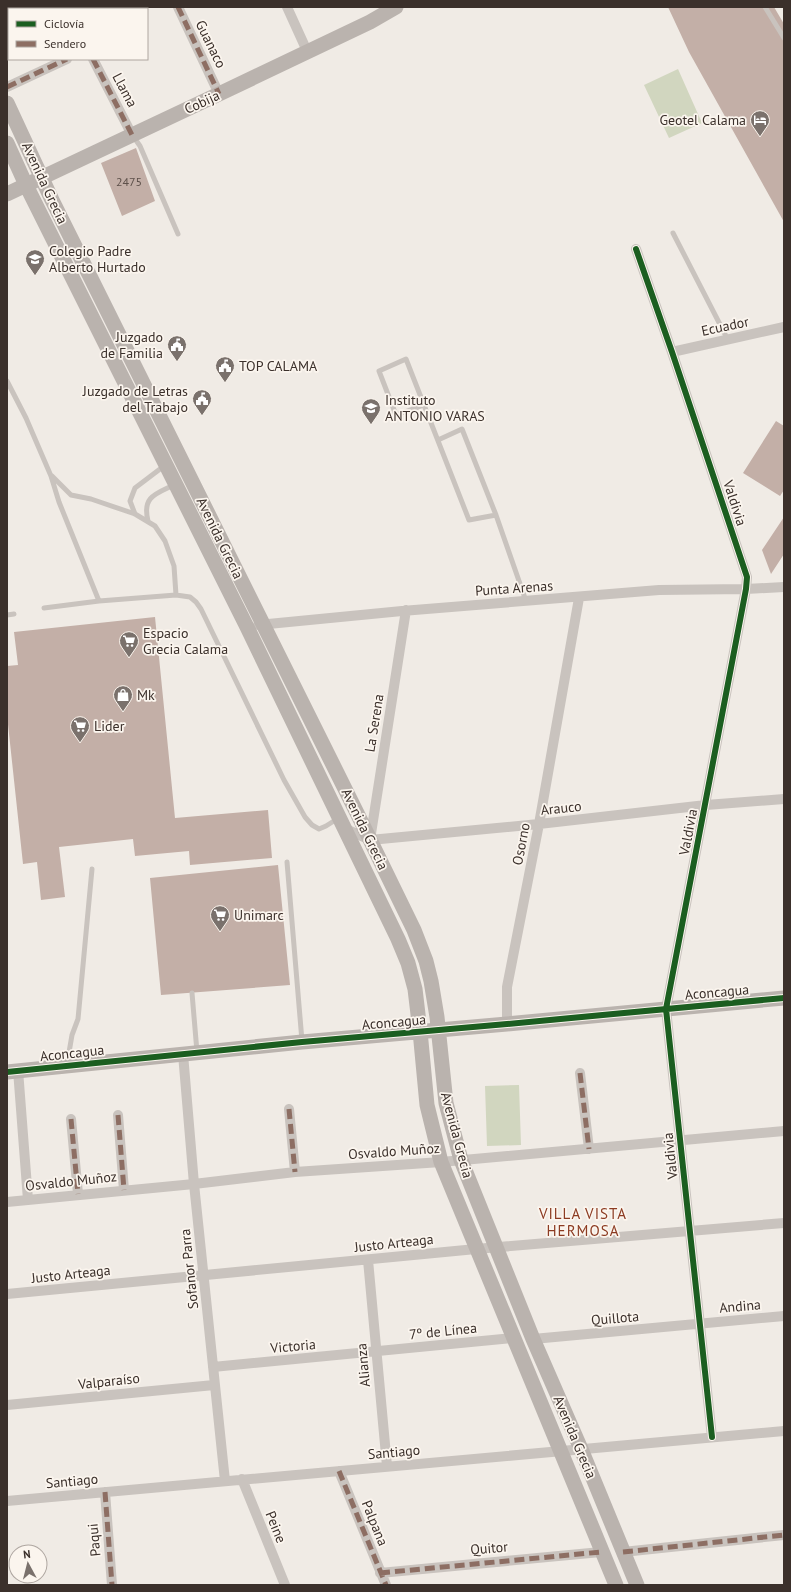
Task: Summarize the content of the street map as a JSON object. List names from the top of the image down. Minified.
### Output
{"streets":{"main road":["Cobija","Avenida Grecia","Aconcagua"],"street":["Guanaco","Llama","Ecuador","Valdivia","Punta Arenas","La Serena","Arauco","Osorno","Osvaldo Muñoz","Justo Arteaga","Sofanor Parra","Andina","Quillota","7º de Línea","Victoria","Alianza","Valparaíso","Santiago","Palpana","Peine","Paqui","Quitor"]},"crossings":[["Guanaco","Cobija"],["Llama","Cobija"],["Cobija","Avenida Grecia"],["Avenida Grecia","Punta Arenas"],["Avenida Grecia","La Serena"],["Avenida Grecia","Arauco"],["Avenida Grecia","Aconcagua"],["Avenida Grecia","Osvaldo Muñoz"],["Avenida Grecia","Justo Arteaga"],["Avenida Grecia","Quillota"],["Avenida Grecia","7º de Línea"],["Avenida Grecia","Santiago"],["Avenida Grecia","Quitor"],["Ecuador","Valdivia"],["Valdivia","Punta Arenas"],["Valdivia","Arauco"],["Valdivia","Aconcagua"],["Valdivia","Osvaldo Muñoz"],["Valdivia","Justo Arteaga"],["Valdivia","Andina"],["Valdivia","Quillota"],["Valdivia","Santiago"],["Punta Arenas","La Serena"],["Punta Arenas","Osorno"],["La Serena","Arauco"],["Arauco","Osorno"],["Osorno","Aconcagua"],["Aconcagua","Sofanor Parra"],["Osvaldo Muñoz","Sofanor Parra"],["Justo Arteaga","Sofanor Parra"],["Justo Arteaga","Alianza"],["Sofanor Parra","Victoria"],["Sofanor Parra","Valparaíso"],["Sofanor Parra","Santiago"],["Andina","Quillota"],["7º de Línea","Victoria"],["7º de Línea","Alianza"],["Victoria","Alianza"],["Alianza","Santiago"],["Santiago","Palpana"],["Santiago","Peine"],["Santiago","Paqui"],["Palpana","Quitor"]],"districts":["VILLA VISTA HERMOSA"],"places":{"hotel":["Geotel Calama"],"school or university":["Colegio Padre Alberto Hurtado","Instituto ANTONIO VARAS"],"public building":["Juzgado de Familia","TOP CALAMA","Juzgado de Letras del Trabajo"],"supermarket":["Espacio Grecia Calama","Lider","Unimarc"],"shop":["Mk"]},"house_numbers":["2475"],"legend":["Ciclovía","Sendero"],"north":"top"}
